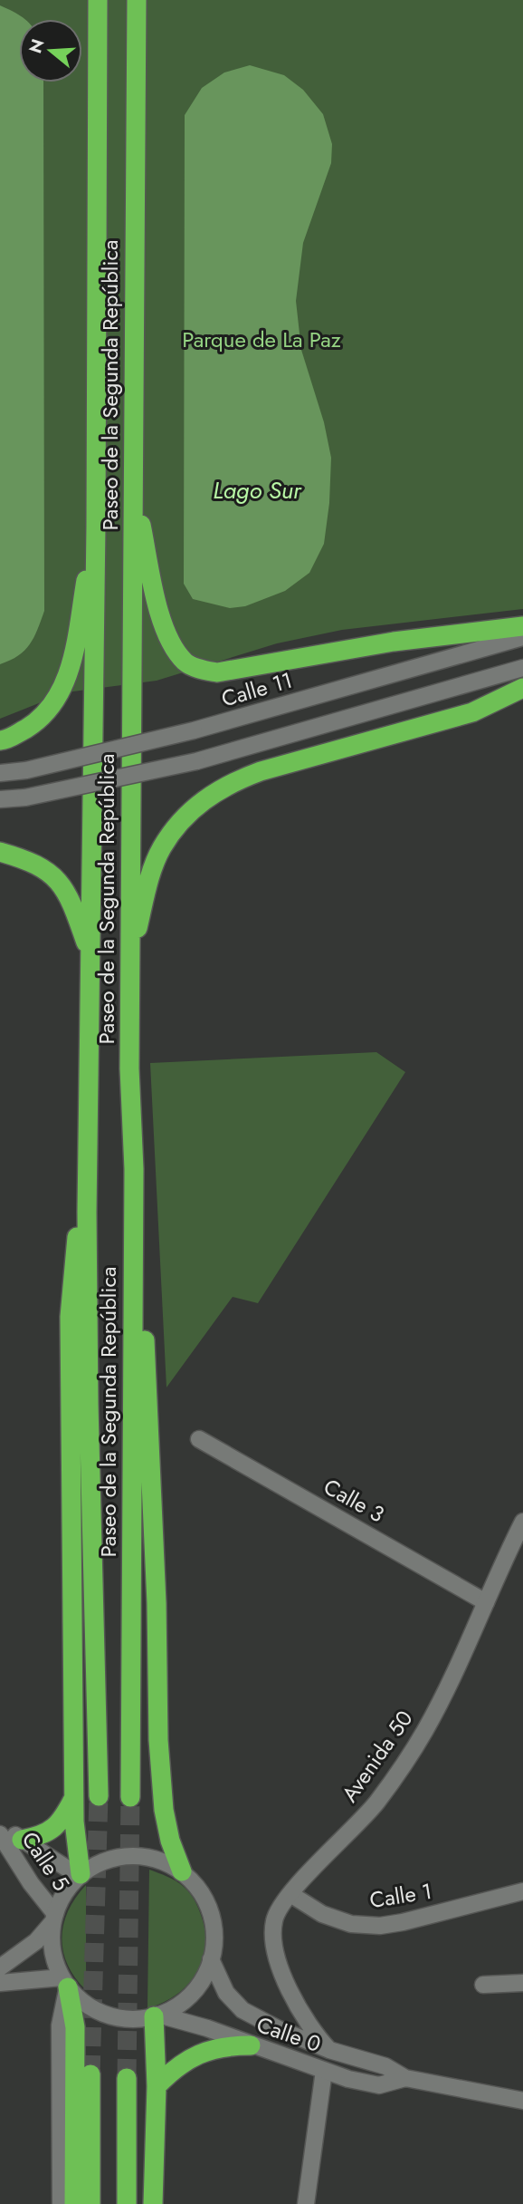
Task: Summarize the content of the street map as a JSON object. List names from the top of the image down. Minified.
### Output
{"streets":{"highway":["Paseo de la Segunda República"],"main road":["Calle 11","Calle 3","Avenida 50","Calle 5","Calle 1","Calle 0"]},"crossings":[["Calle 3","Avenida 50"],["Avenida 50","Calle 1"],["Avenida 50","Calle 0"],["Calle 5","Calle 0"]],"water":["Lago Sur"],"parks":["Parque de La Paz"],"north":"left"}
